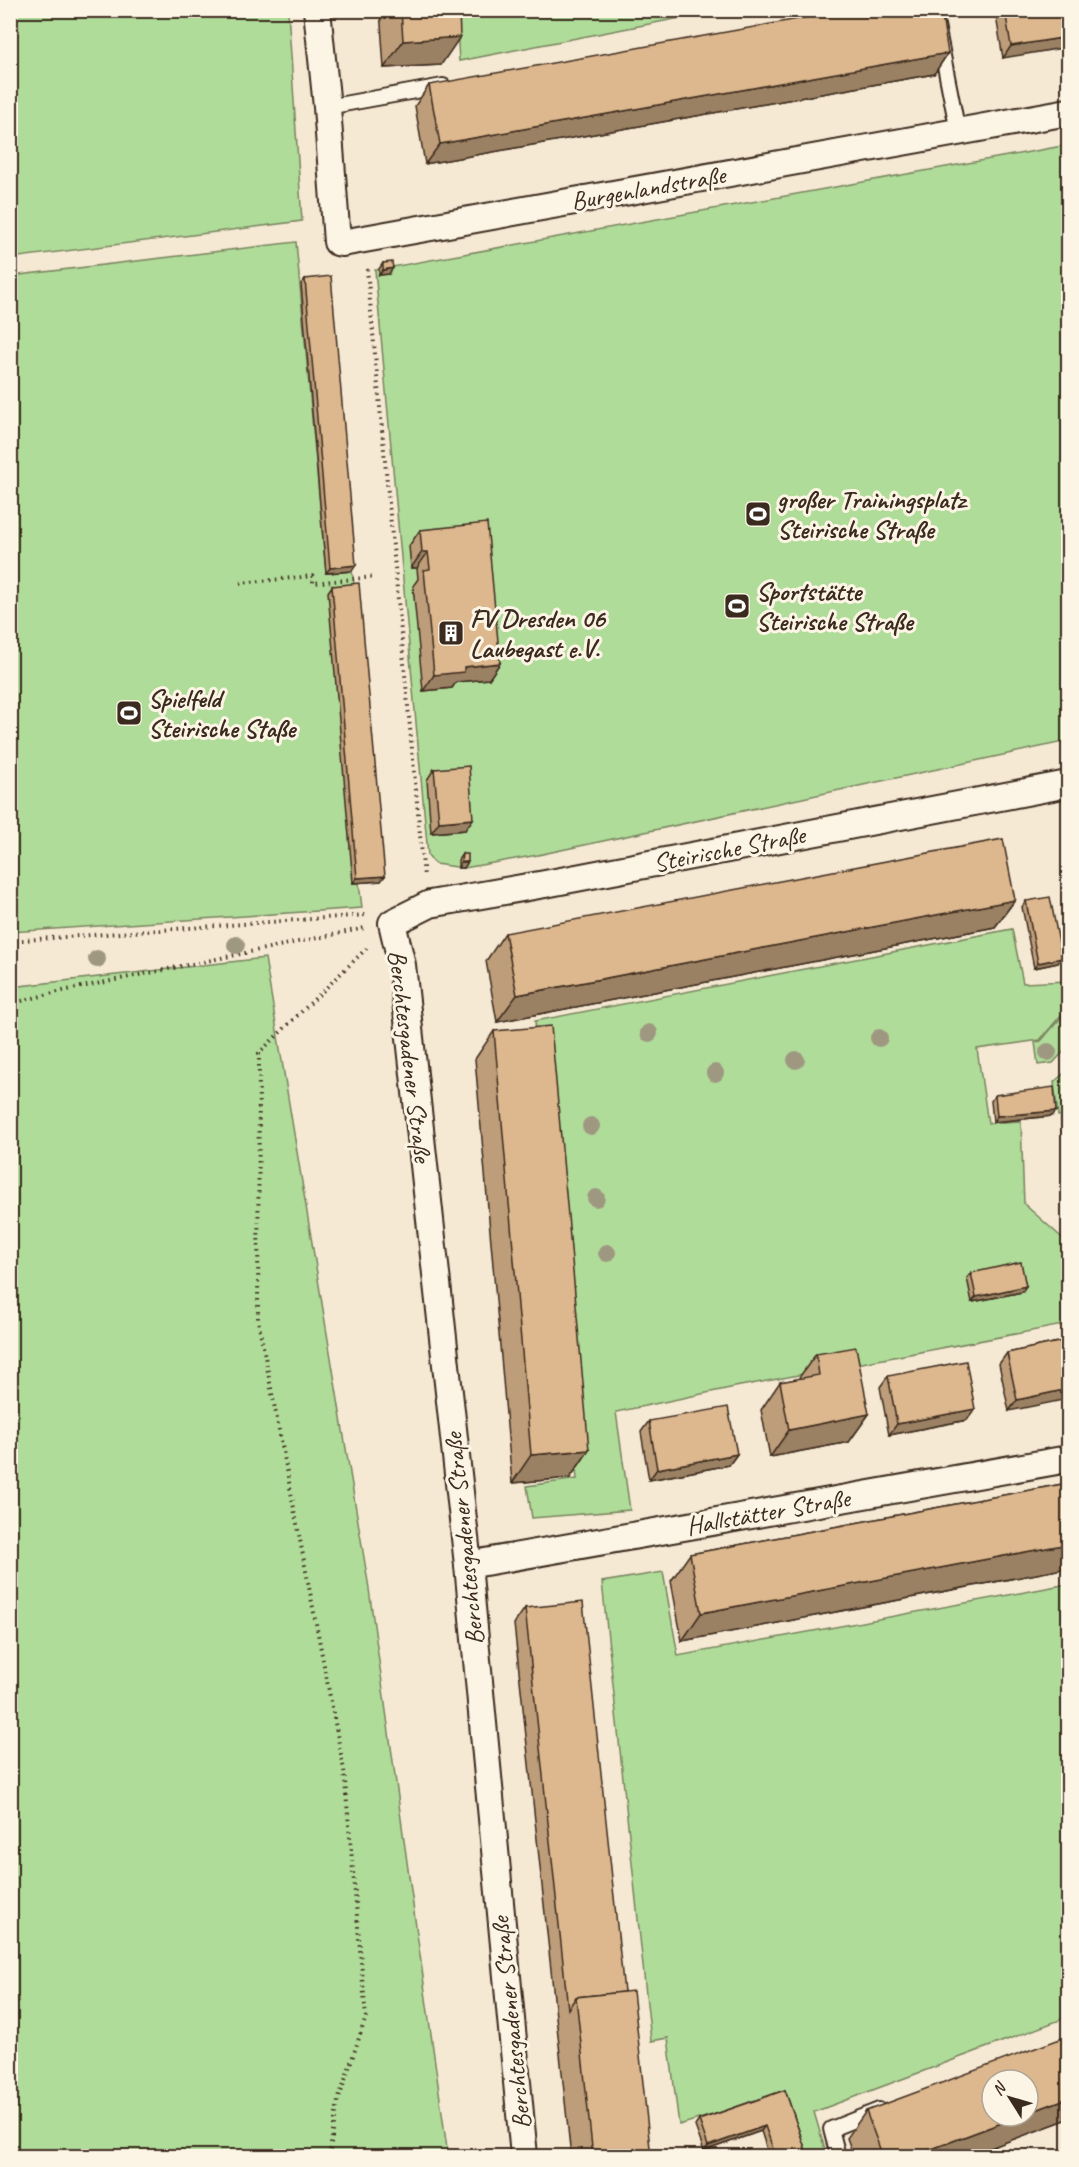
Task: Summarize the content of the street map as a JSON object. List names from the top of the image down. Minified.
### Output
{"streets":{"street":["Burgenlandstraße","Steirische Straße","Berchtesgadener Straße","Hallstätter Straße"]},"crossings":[["Steirische Straße","Berchtesgadener Straße"],["Berchtesgadener Straße","Hallstätter Straße"]],"places":{"sports":["großer Trainingsplatz Steirische Straße","Sportstätte Steirische Straße","Spielfeld Steirische Staße"],"building":["FV Dresden 06 Laubegast e.V."]},"north":"top left"}
